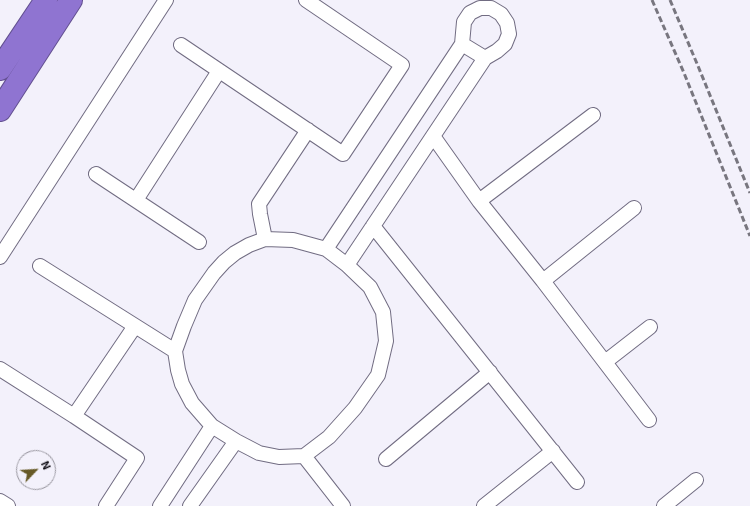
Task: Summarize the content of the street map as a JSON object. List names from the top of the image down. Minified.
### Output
{"north":"top right"}
